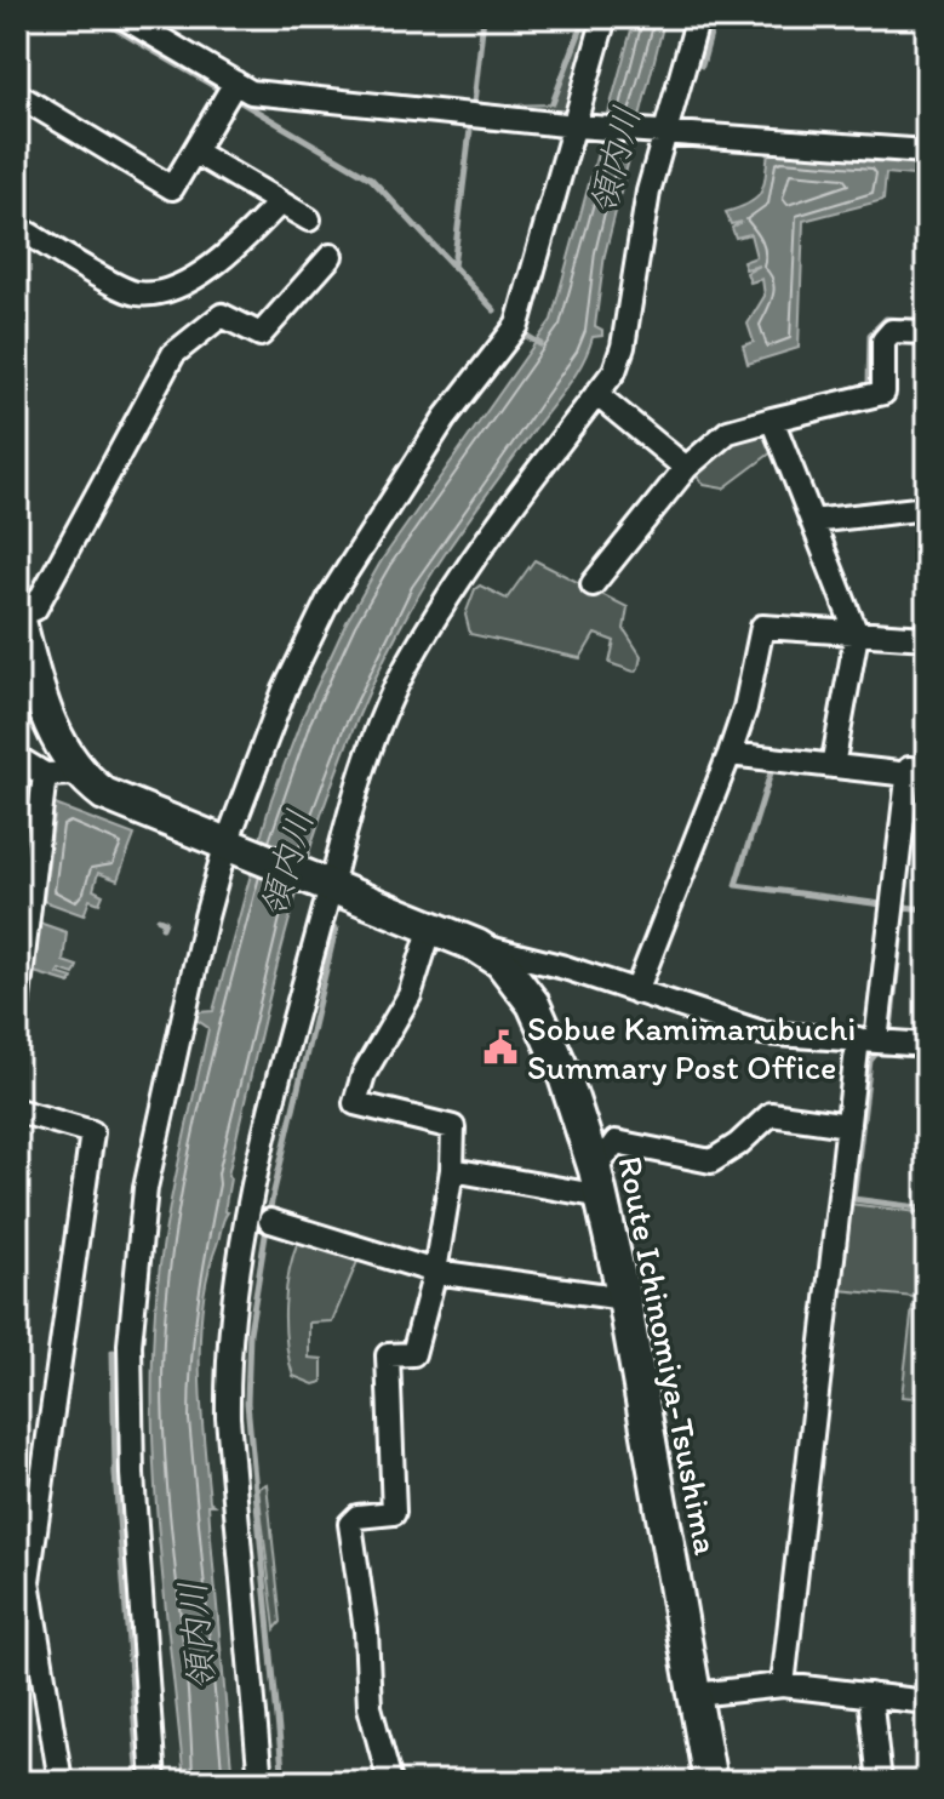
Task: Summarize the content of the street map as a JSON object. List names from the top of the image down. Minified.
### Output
{"streets":{"main road":["Route Ichinomiya-Tsushima"]},"water":["領内川"],"places":{"public building":["Sobue Kamimarubuchi Summary Post Office"]}}
